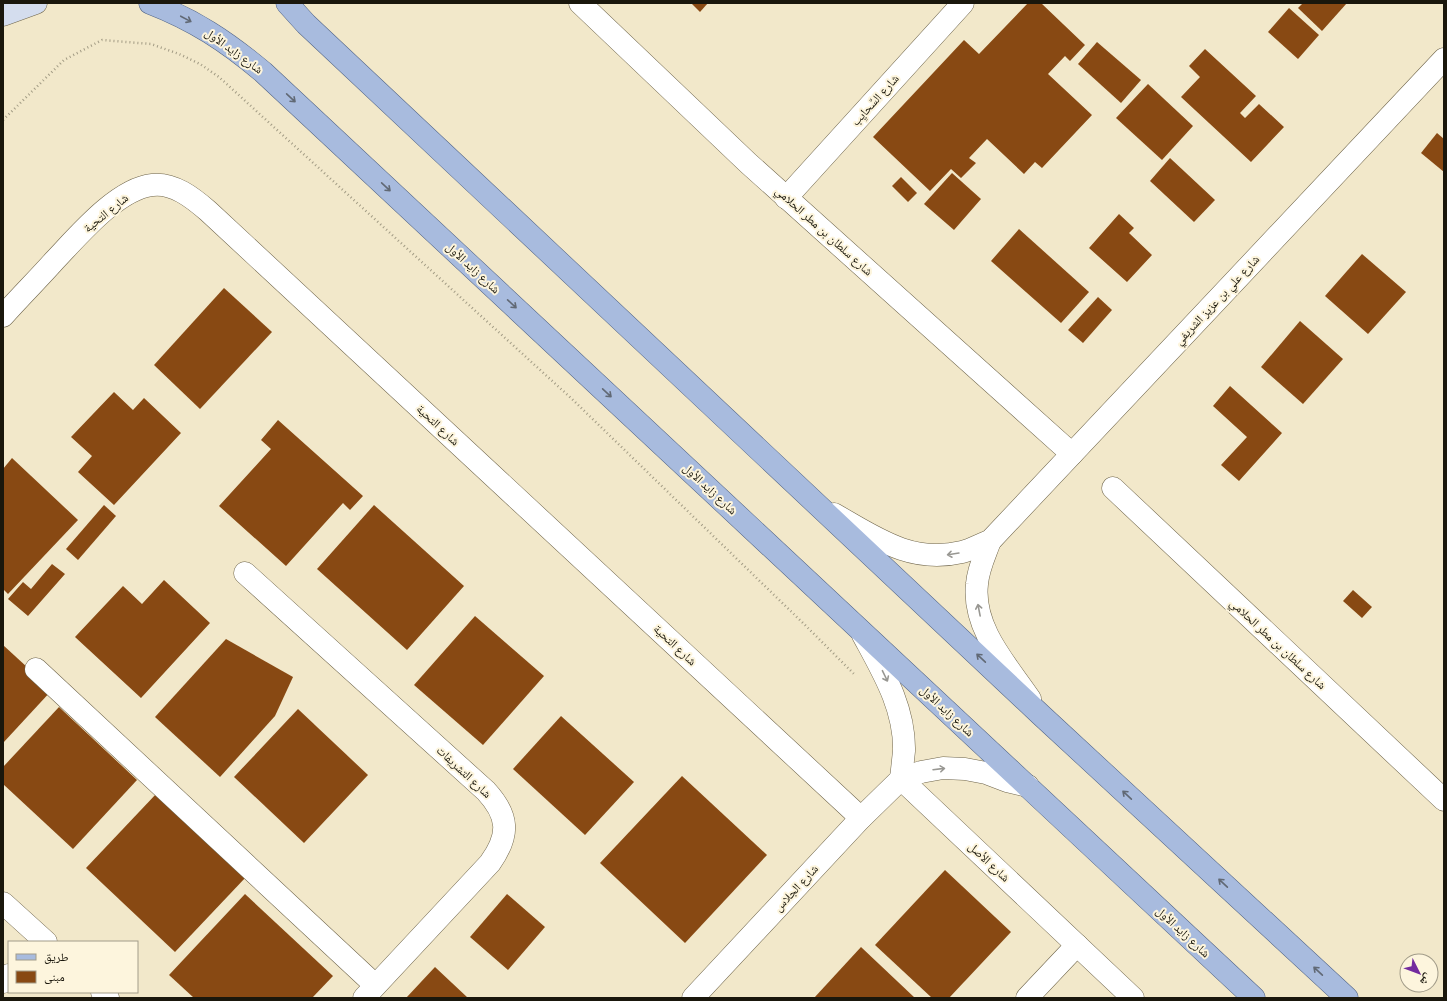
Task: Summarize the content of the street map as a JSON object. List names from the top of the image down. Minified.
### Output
{"streets":{"main road":["شارع زايد الأول"],"street":["شارع السَّحايِب","شارع التحية","شارع سلطان بن مطر الحلامي","شارع علي بن عزيز الشريفي","شارع التشريفات","شارع الأصل","شارع الجلاس"]},"crossings":[["شارع زايد الأول","شارع الجلاس"],["شارع السَّحايِب","شارع سلطان بن مطر الحلامي"],["شارع التحية","شارع الجلاس"],["شارع سلطان بن مطر الحلامي","شارع علي بن عزيز الشريفي"],["شارع الأصل","شارع الجلاس"]],"legend":["طريق","مبنى"],"north":"bottom right"}
